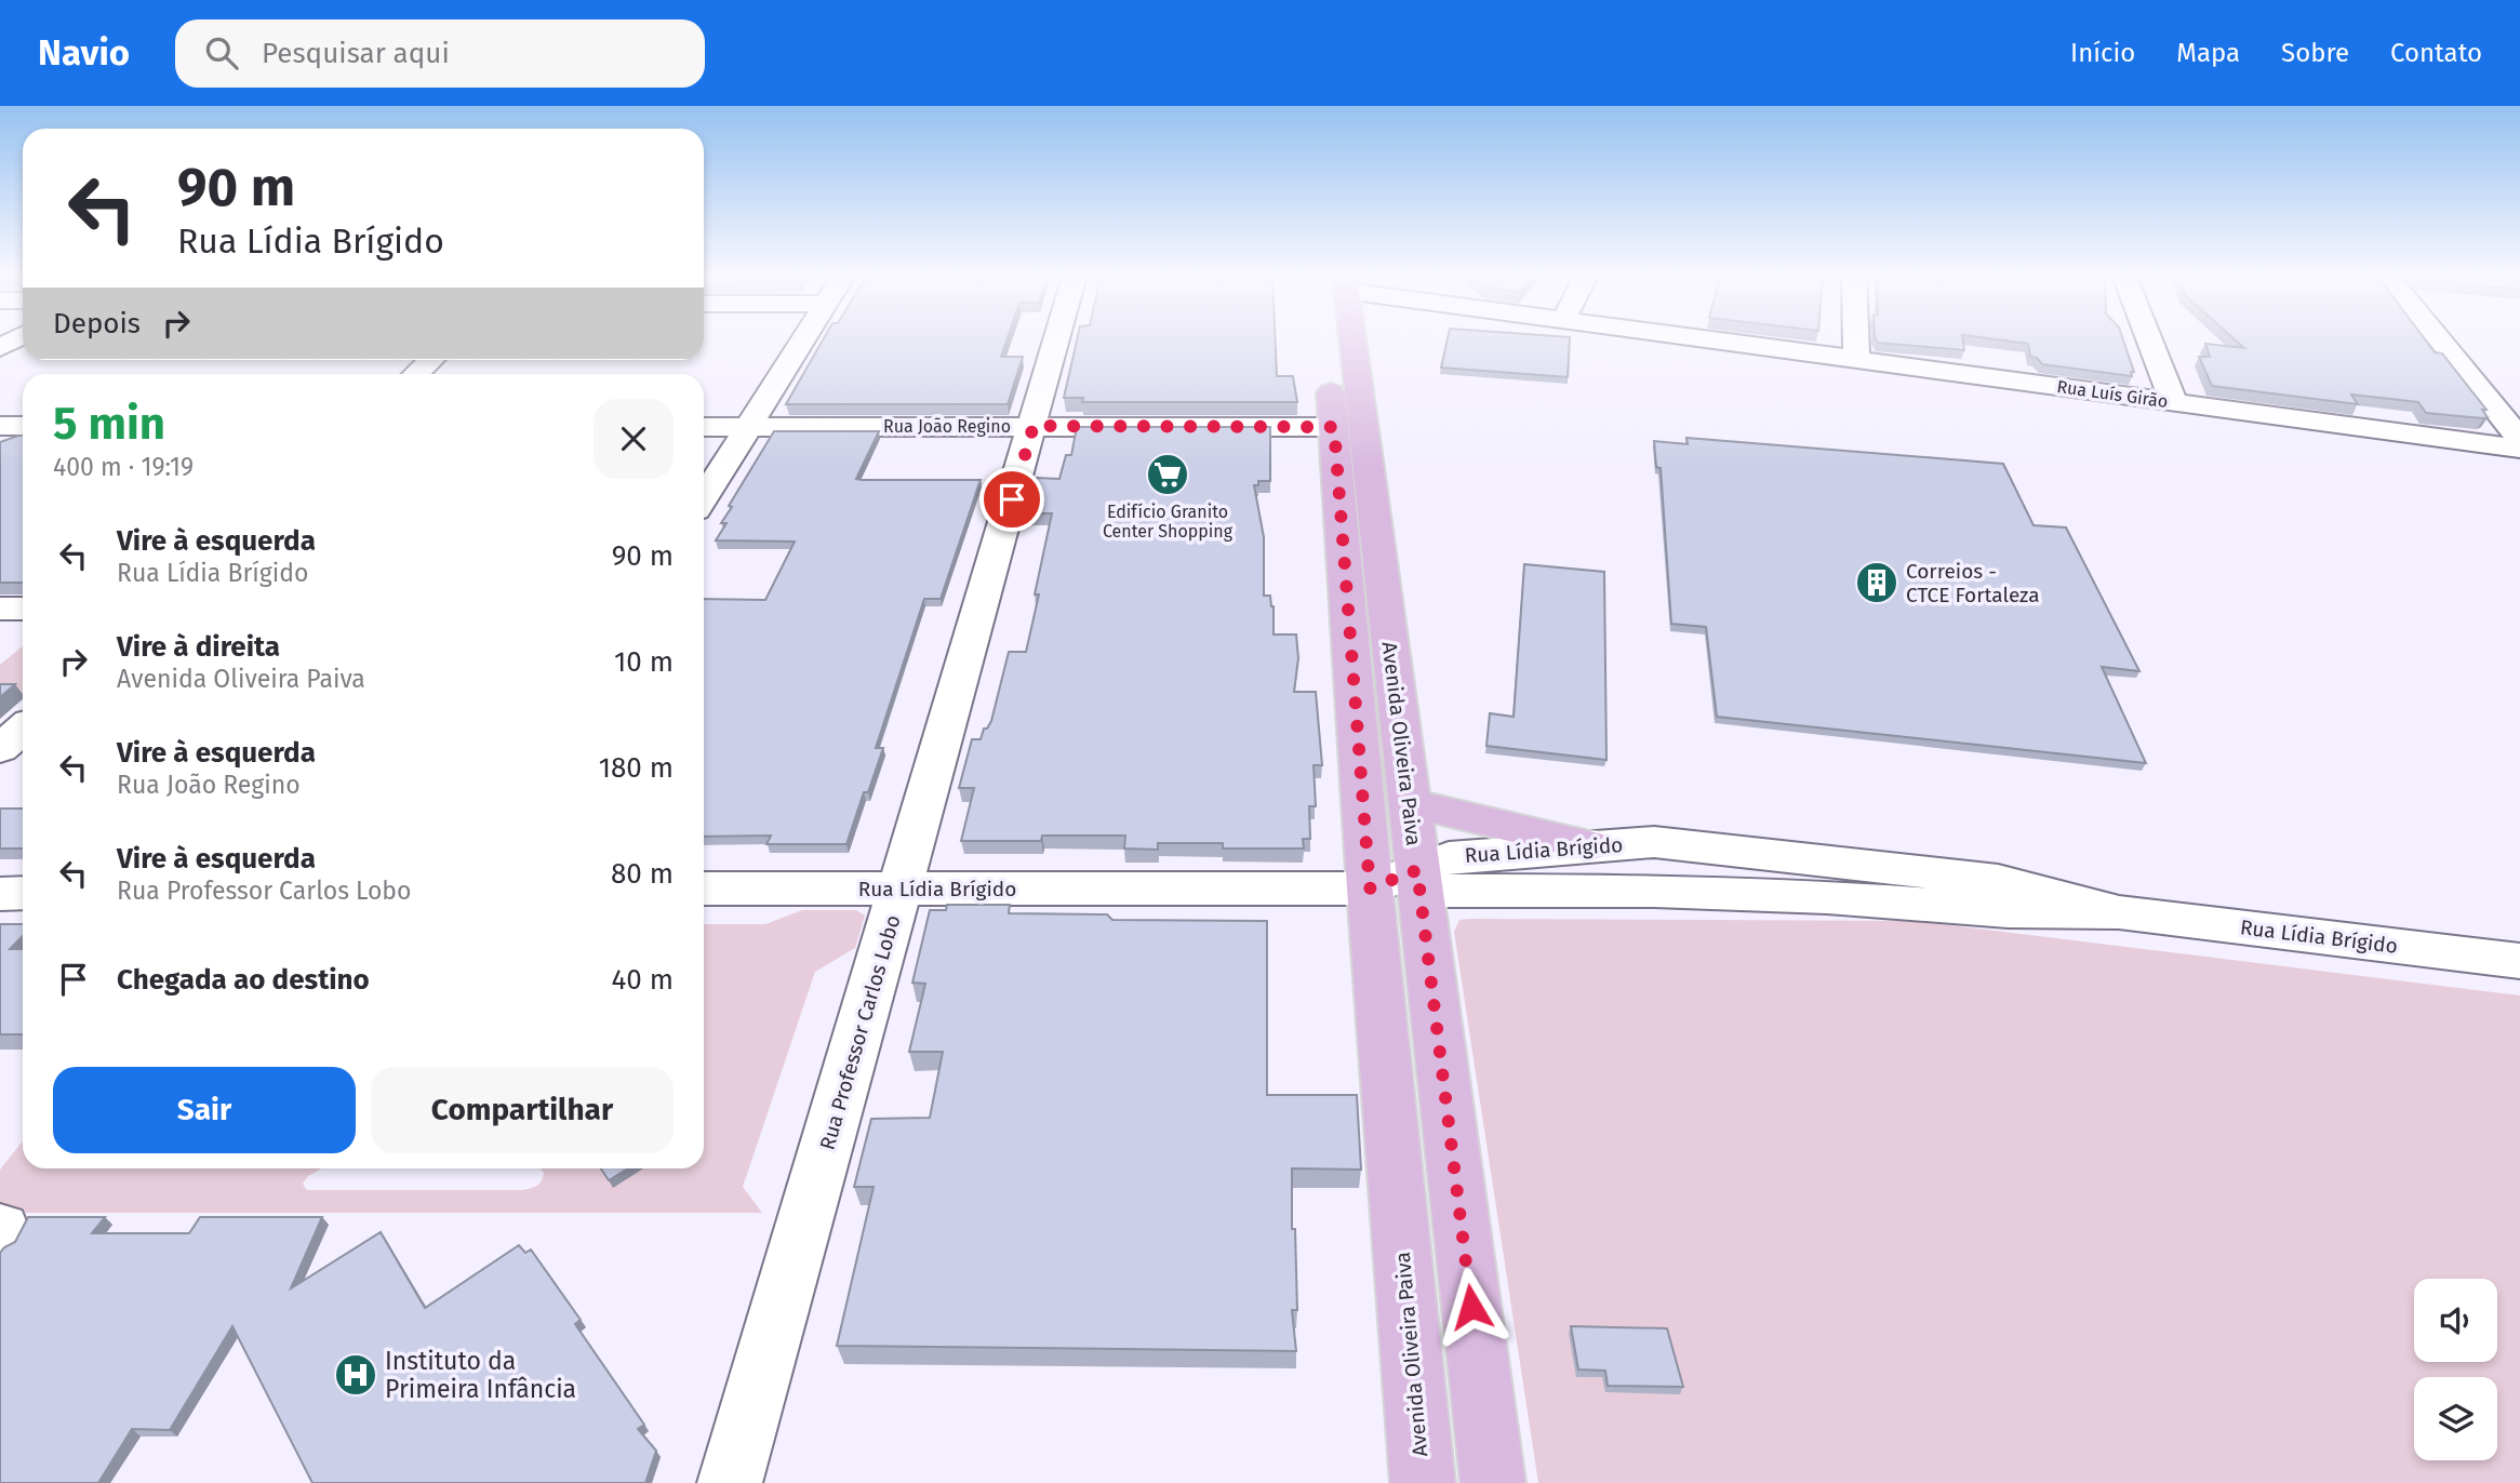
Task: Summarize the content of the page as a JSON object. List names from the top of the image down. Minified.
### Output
{"streets":{"main road":["Avenida Oliveira Paiva"],"street":["Rua Luís Girão","Rua João Regino","Rua Lídia Brígido","Rua Professor Carlos Lobo"]},"crossings":[["Rua João Regino","Avenida Oliveira Paiva"],["Rua João Regino","Rua Professor Carlos Lobo"],["Avenida Oliveira Paiva","Rua Lídia Brígido"],["Rua Lídia Brígido","Rua Professor Carlos Lobo"]],"places":{"supermarket":["Edifício Granito Center Shopping"],"building":["Correios - CTCE Fortaleza"],"hospital":["Instituto da Primeira Infância"]},"page":{"header":"Navio","search":"Pesquisar aqui","nav":["Início","Mapa","Sobre","Contato"],"turn":["90 m","Rua Lídia Brígido"],"then":"Depois","heading":["5 min","400 m · 19:19"],"list":[{"name":"Vire à esquerda","note":"Rua Lídia Brígido","value":"90 m"},{"name":"Vire à direita","note":"Avenida Oliveira Paiva","value":"10 m"},{"name":"Vire à esquerda","note":"Rua João Regino","value":"180 m"},{"name":"Vire à esquerda","note":"Rua Professor Carlos Lobo","value":"80 m"},{"name":"Chegada ao destino","value":"40 m"}],"buttons":["Sair","Compartilhar"]}}
